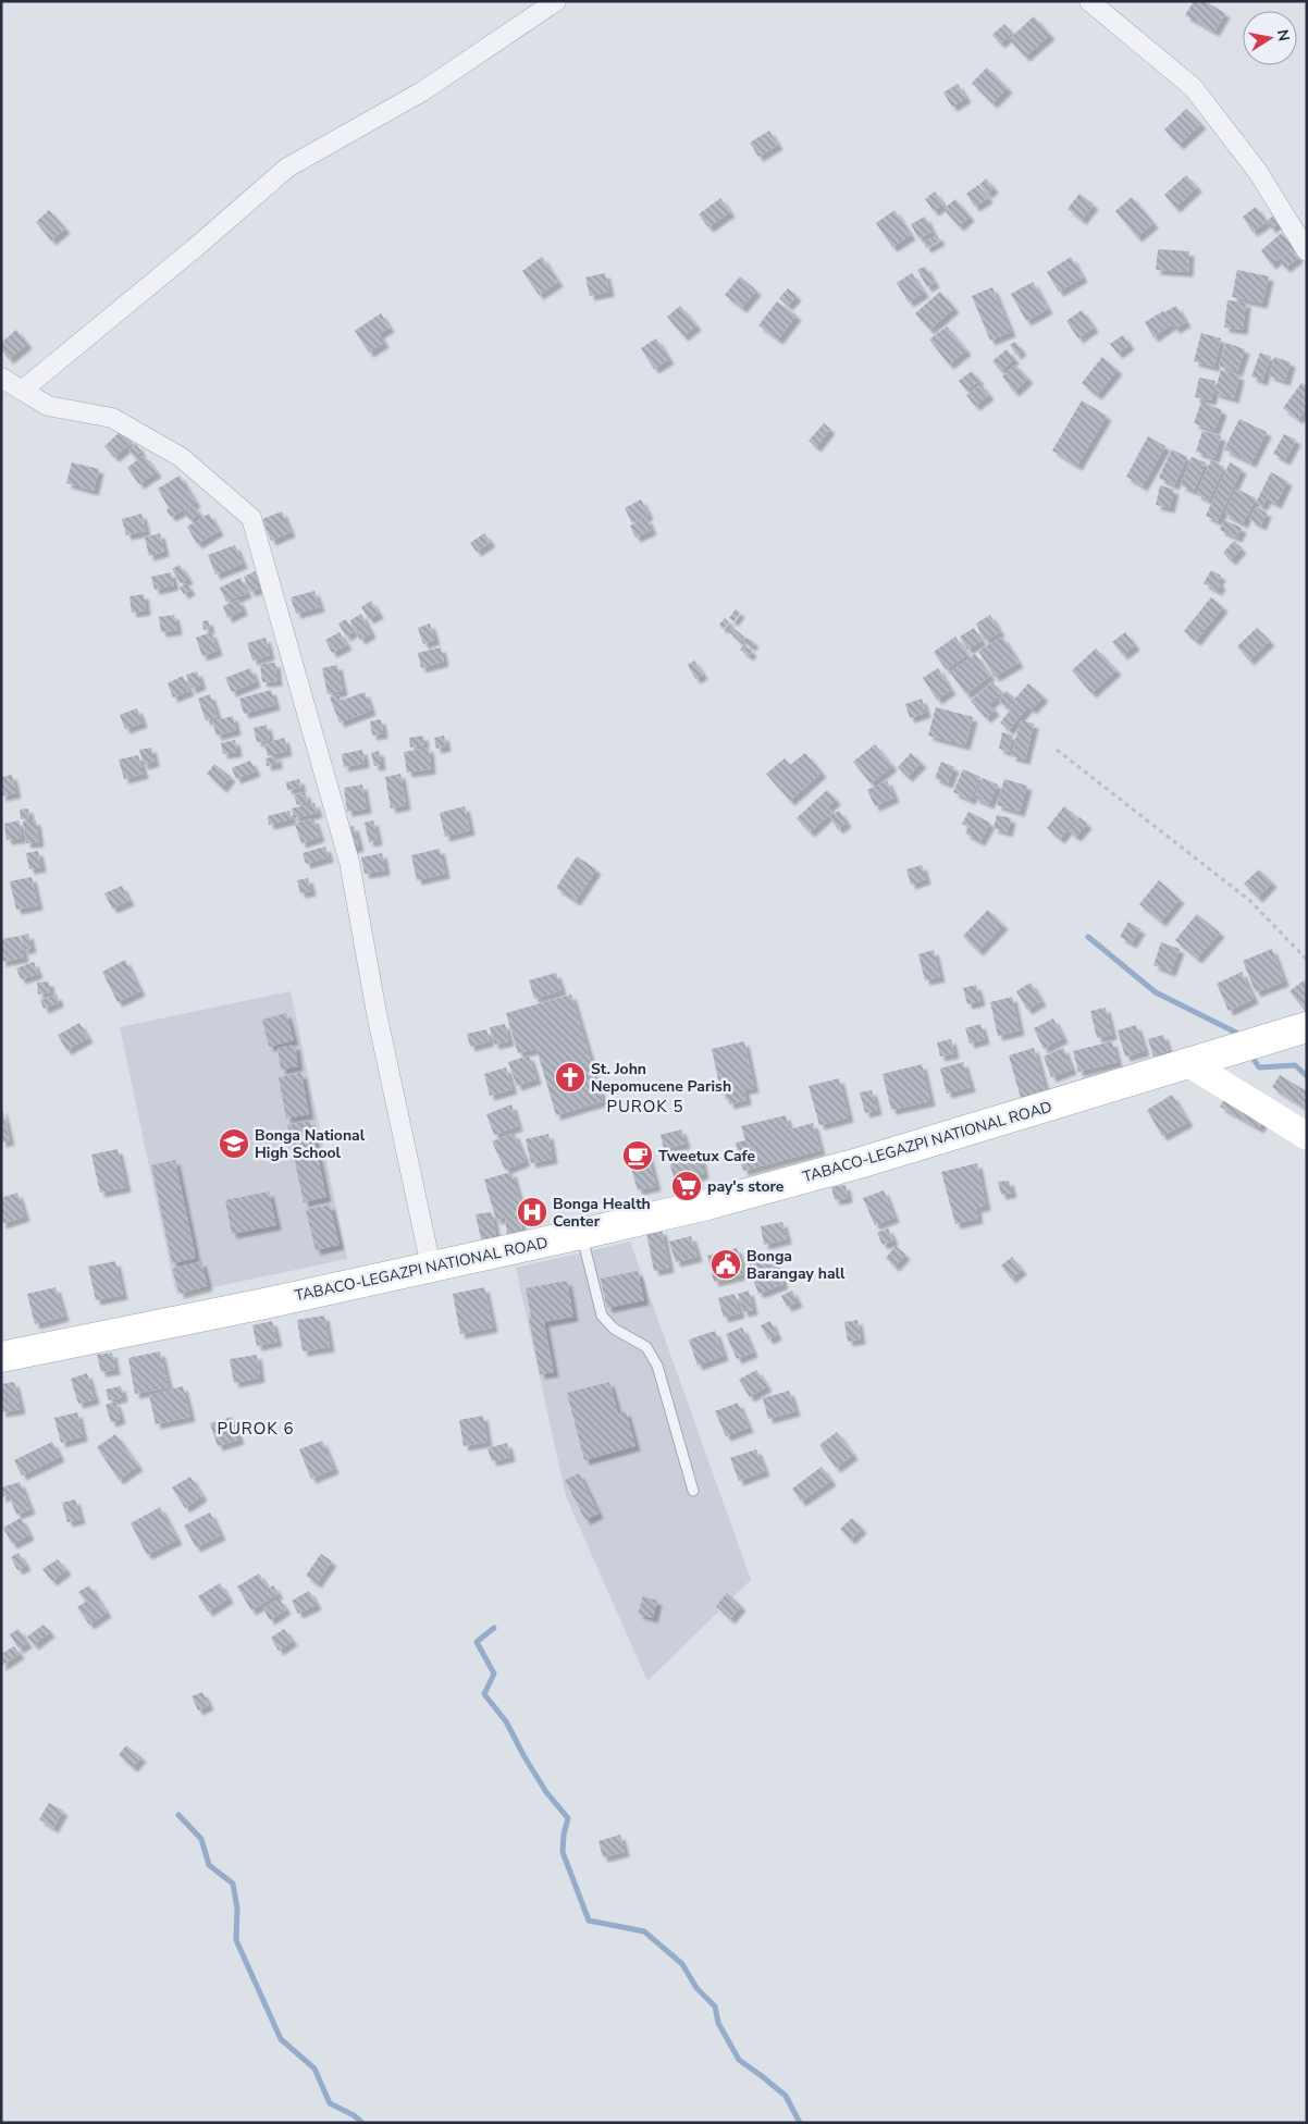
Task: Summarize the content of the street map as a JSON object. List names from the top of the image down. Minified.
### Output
{"streets":{"main road":["TABACO-LEGAZPI NATIONAL ROAD"]},"districts":["PUROK 5","PUROK 6"],"places":{"church":["St. John Nepomucene Parish"],"school or university":["Bonga National High School"],"cafe":["Tweetux Cafe"],"supermarket":["pay's store"],"hospital":["Bonga Health Center"],"public building":["Bonga Barangay hall"]},"north":"right"}
